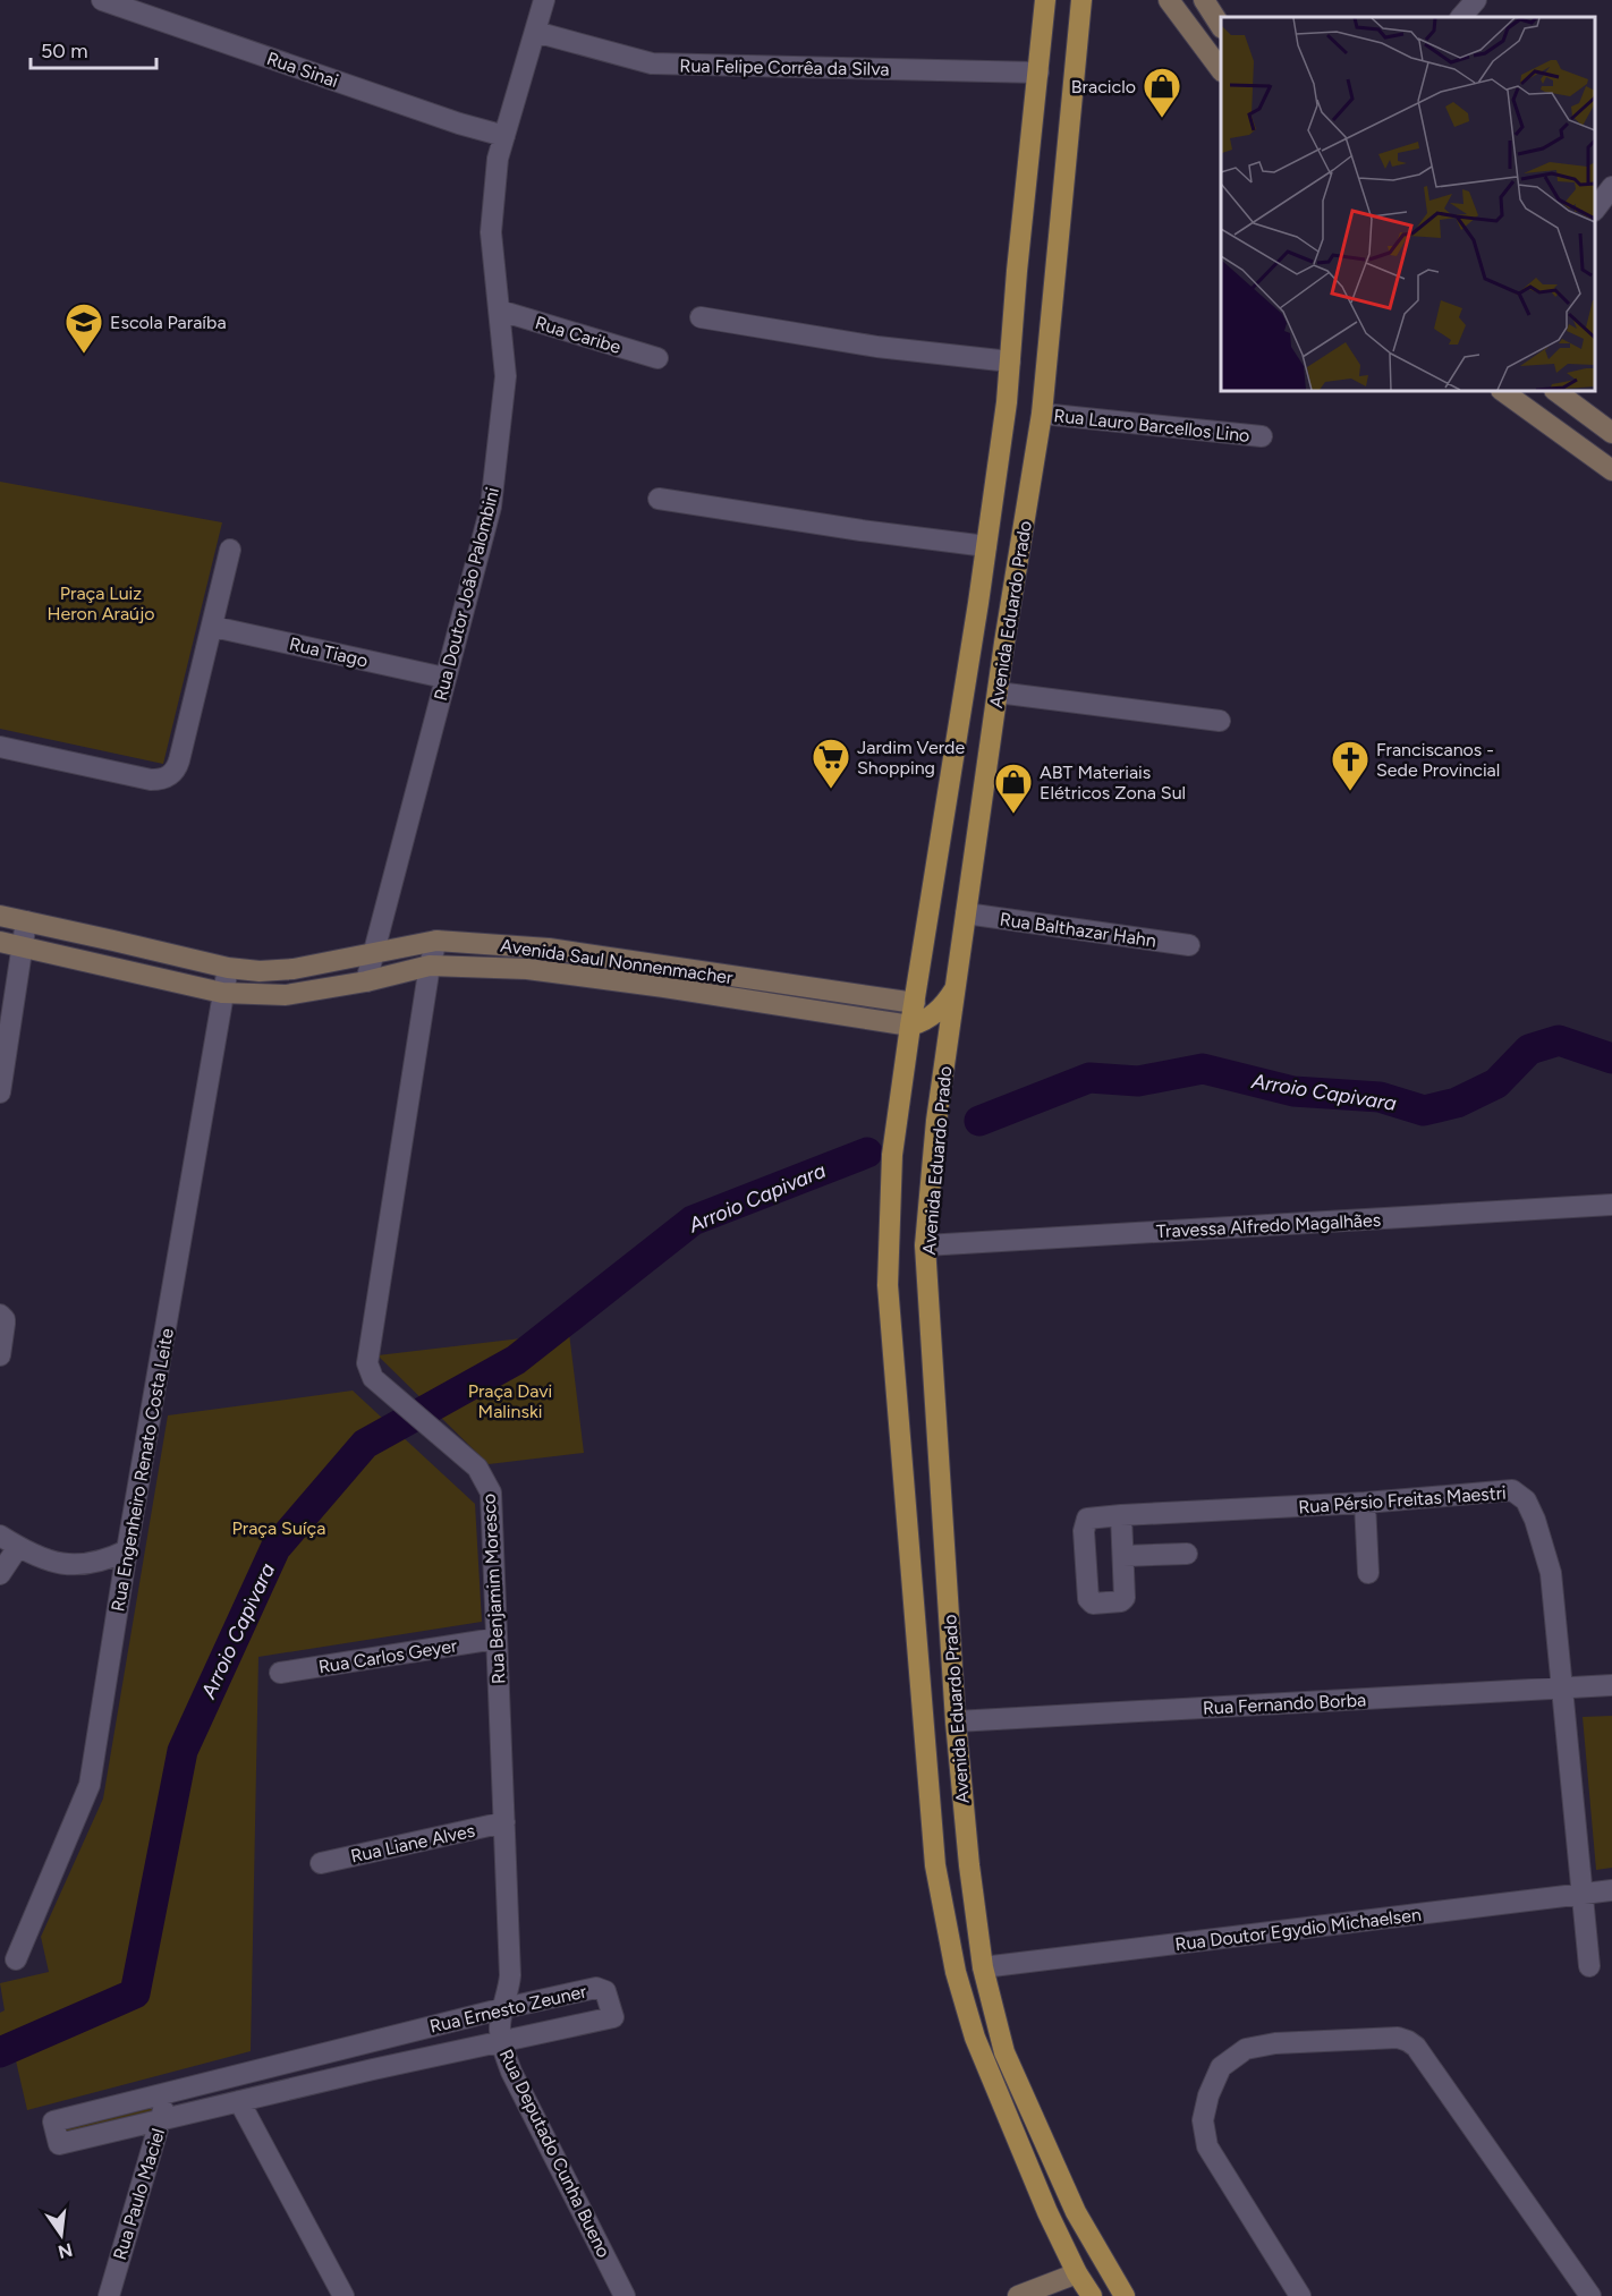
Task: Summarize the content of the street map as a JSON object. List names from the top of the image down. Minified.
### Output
{"streets":{"main road":["Avenida Eduardo Prado"],"street":["Rua Felipe Corrêa da Silva","Rua Sinai","Rua Caribe","Rua Lauro Barcellos Lino","Rua Doutor João Palombini","Rua Tiago","Rua Balthazar Hahn","Avenida Saul Nonnenmacher","Travessa Alfredo Magalhães","Rua Engenheiro Renato Costa Leite","Rua Pérsio Freitas Maestri","Rua Benjamim Moresco","Rua Carlos Geyer","Rua Fernando Borba","Rua Liane Alves","Rua Doutor Egydio Michaelsen","Rua Ernesto Zeuner","Rua Deputado Cunha Bueno","Rua Paulo Maciel"]},"crossings":[["Rua Felipe Corrêa da Silva","Rua Doutor João Palombini"],["Rua Felipe Corrêa da Silva","Avenida Eduardo Prado"],["Rua Sinai","Rua Doutor João Palombini"],["Rua Caribe","Rua Doutor João Palombini"],["Rua Lauro Barcellos Lino","Avenida Eduardo Prado"],["Rua Doutor João Palombini","Rua Tiago"],["Rua Doutor João Palombini","Avenida Saul Nonnenmacher"],["Avenida Eduardo Prado","Rua Balthazar Hahn"],["Avenida Eduardo Prado","Avenida Saul Nonnenmacher"],["Avenida Eduardo Prado","Travessa Alfredo Magalhães"],["Avenida Eduardo Prado","Rua Fernando Borba"],["Avenida Eduardo Prado","Rua Doutor Egydio Michaelsen"],["Avenida Saul Nonnenmacher","Rua Engenheiro Renato Costa Leite"],["Avenida Saul Nonnenmacher","Rua Benjamim Moresco"],["Rua Pérsio Freitas Maestri","Rua Fernando Borba"],["Rua Pérsio Freitas Maestri","Rua Doutor Egydio Michaelsen"],["Rua Benjamim Moresco","Rua Carlos Geyer"],["Rua Benjamim Moresco","Rua Liane Alves"],["Rua Benjamim Moresco","Rua Ernesto Zeuner"],["Rua Benjamim Moresco","Rua Deputado Cunha Bueno"],["Rua Ernesto Zeuner","Rua Deputado Cunha Bueno"],["Rua Ernesto Zeuner","Rua Paulo Maciel"]],"water":["Arroio Capivara"],"parks":["Praça Luiz Heron Araújo","Praça Davi Malinski","Praça Suíça"],"places":{"shop":["Braciclo","ABT Materiais Elétricos Zona Sul"],"school or university":["Escola Paraíba"],"supermarket":["Jardim Verde Shopping"],"church":["Franciscanos - Sede Provincial"]},"scale_bar":"50 m","north":"bottom"}
